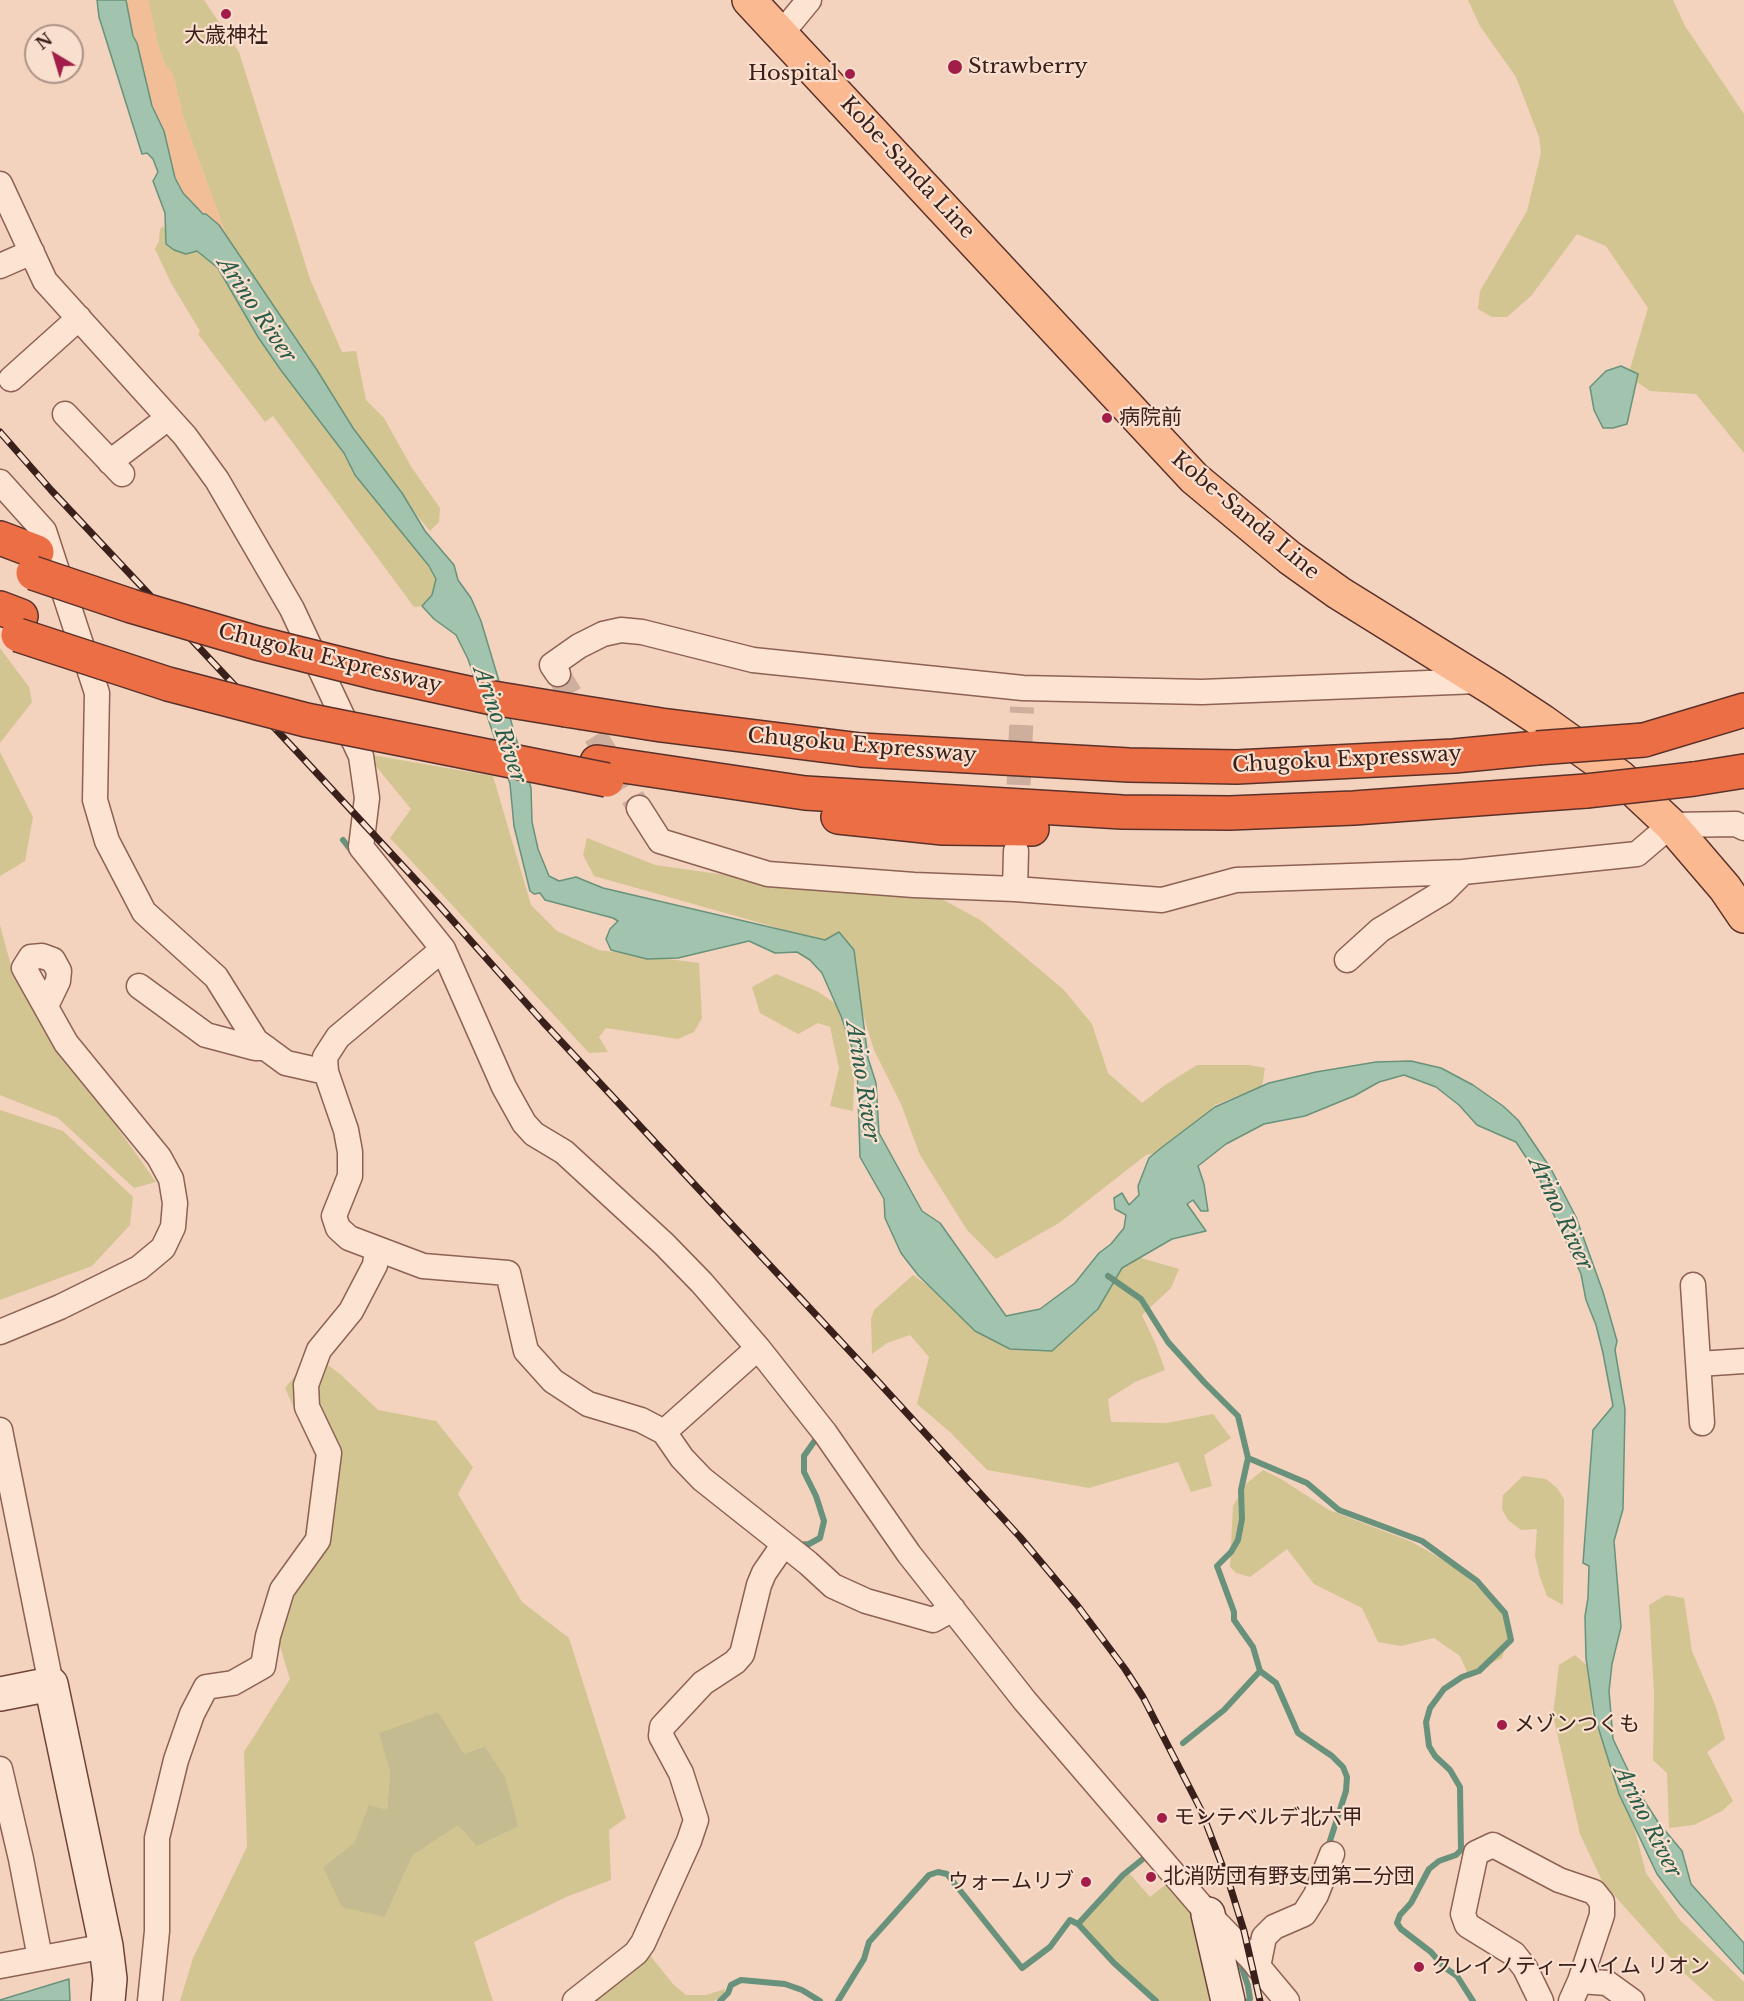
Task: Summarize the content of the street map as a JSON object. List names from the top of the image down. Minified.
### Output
{"streets":{"highway":["Chugoku Expressway"],"main road":["Kobe-Sanda Line"]},"water":["Arino River"],"places":["大歳神社","Strawberry","Hospital","病院前","メゾンつくも","モンテベルデ北六甲","北消防団有野支団第二分団","ウォームリブ","クレイノティーハイム リオン"],"north":"top left"}
